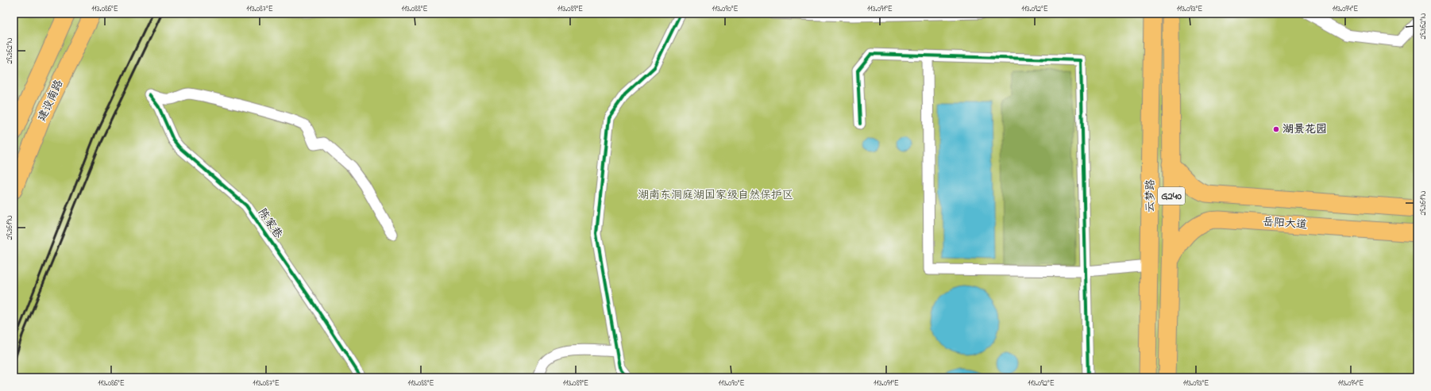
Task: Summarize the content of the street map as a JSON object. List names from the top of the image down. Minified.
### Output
{"streets":{"main road":["建设南路","云梦路","G240","岳阳大道"],"street":["陈家巷"]},"crossings":[["G240","岳阳大道"]],"parks":["湖南东洞庭湖国家级自然保护区"],"places":["湖景花园"],"coordinates":["113.086°E","113.087°E","113.088°E","113.089°E","113.090°E","113.091°E","113.092°E","113.093°E","113.094°E","29.362°N","29.361°N"]}
